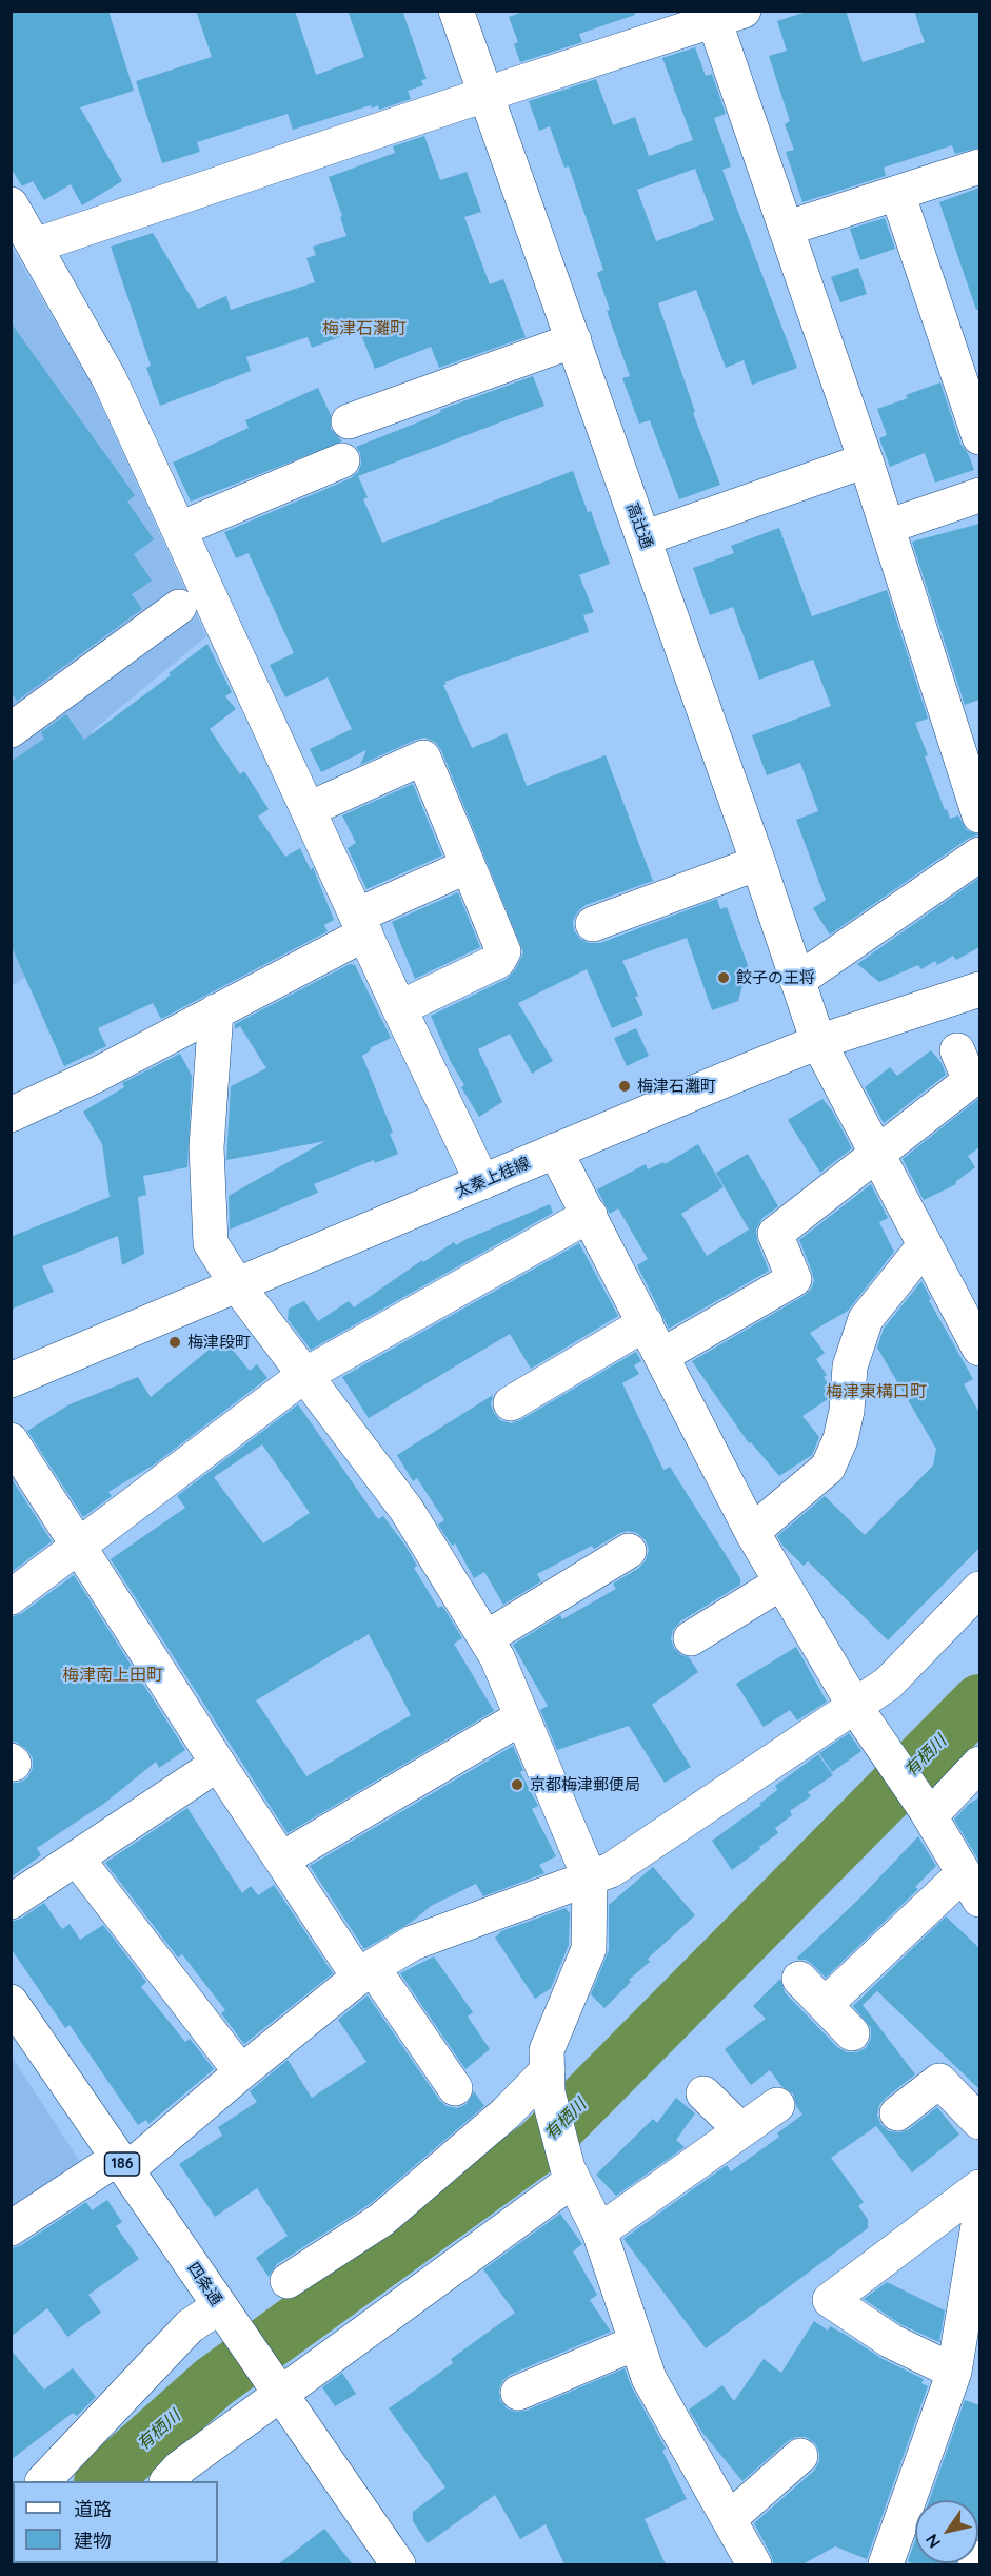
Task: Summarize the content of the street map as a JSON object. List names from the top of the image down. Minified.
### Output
{"streets":{"street":["高辻通","太秦上桂線","186","四条通"]},"crossings":[["高辻通","太秦上桂線"]],"districts":["梅津石灘町","梅津東構口町","梅津南上田町"],"water":["有栖川"],"places":["餃子の王将","梅津石灘町","梅津段町","京都梅津郵便局"],"legend":["道路","建物"],"north":"bottom left"}
